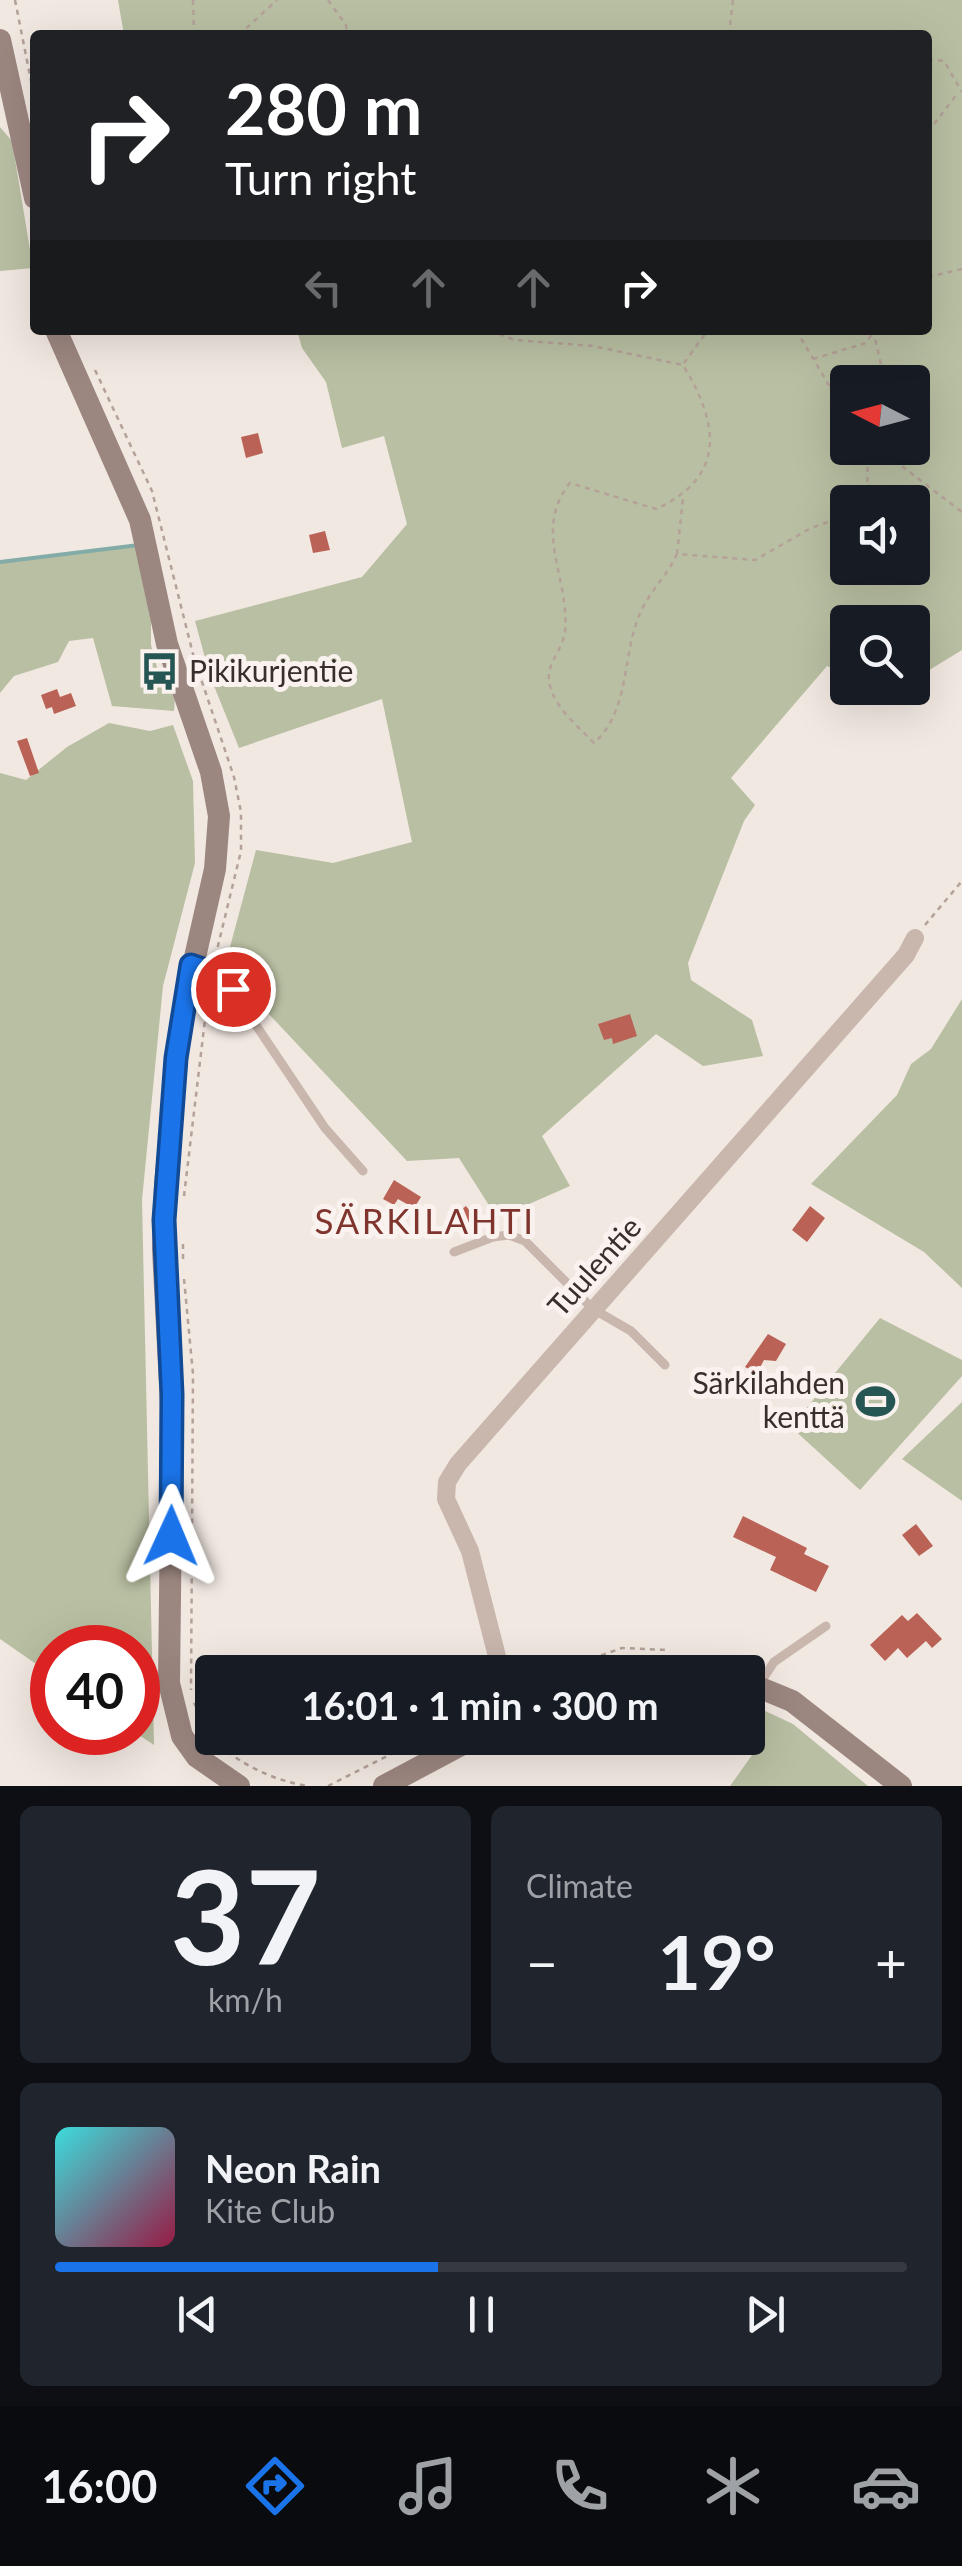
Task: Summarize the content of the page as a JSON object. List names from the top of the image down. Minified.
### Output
{"streets":{"street":["Tuulentie"]},"districts":["SÄRKILAHTI"],"places":{"bus stop":["Pikikurjentie"],"sports":["Särkilahden kenttä"]},"north":"left","page":{"turn":["280 m","Turn right"],"limit":"40","trip":"16:01 · 1 min · 300 m","tile":[["37","km/h"],"Climate"],"heat":["−","19°","+"],"song":["Neon Rain","Kite Club"],"tabs":"16:00"}}
